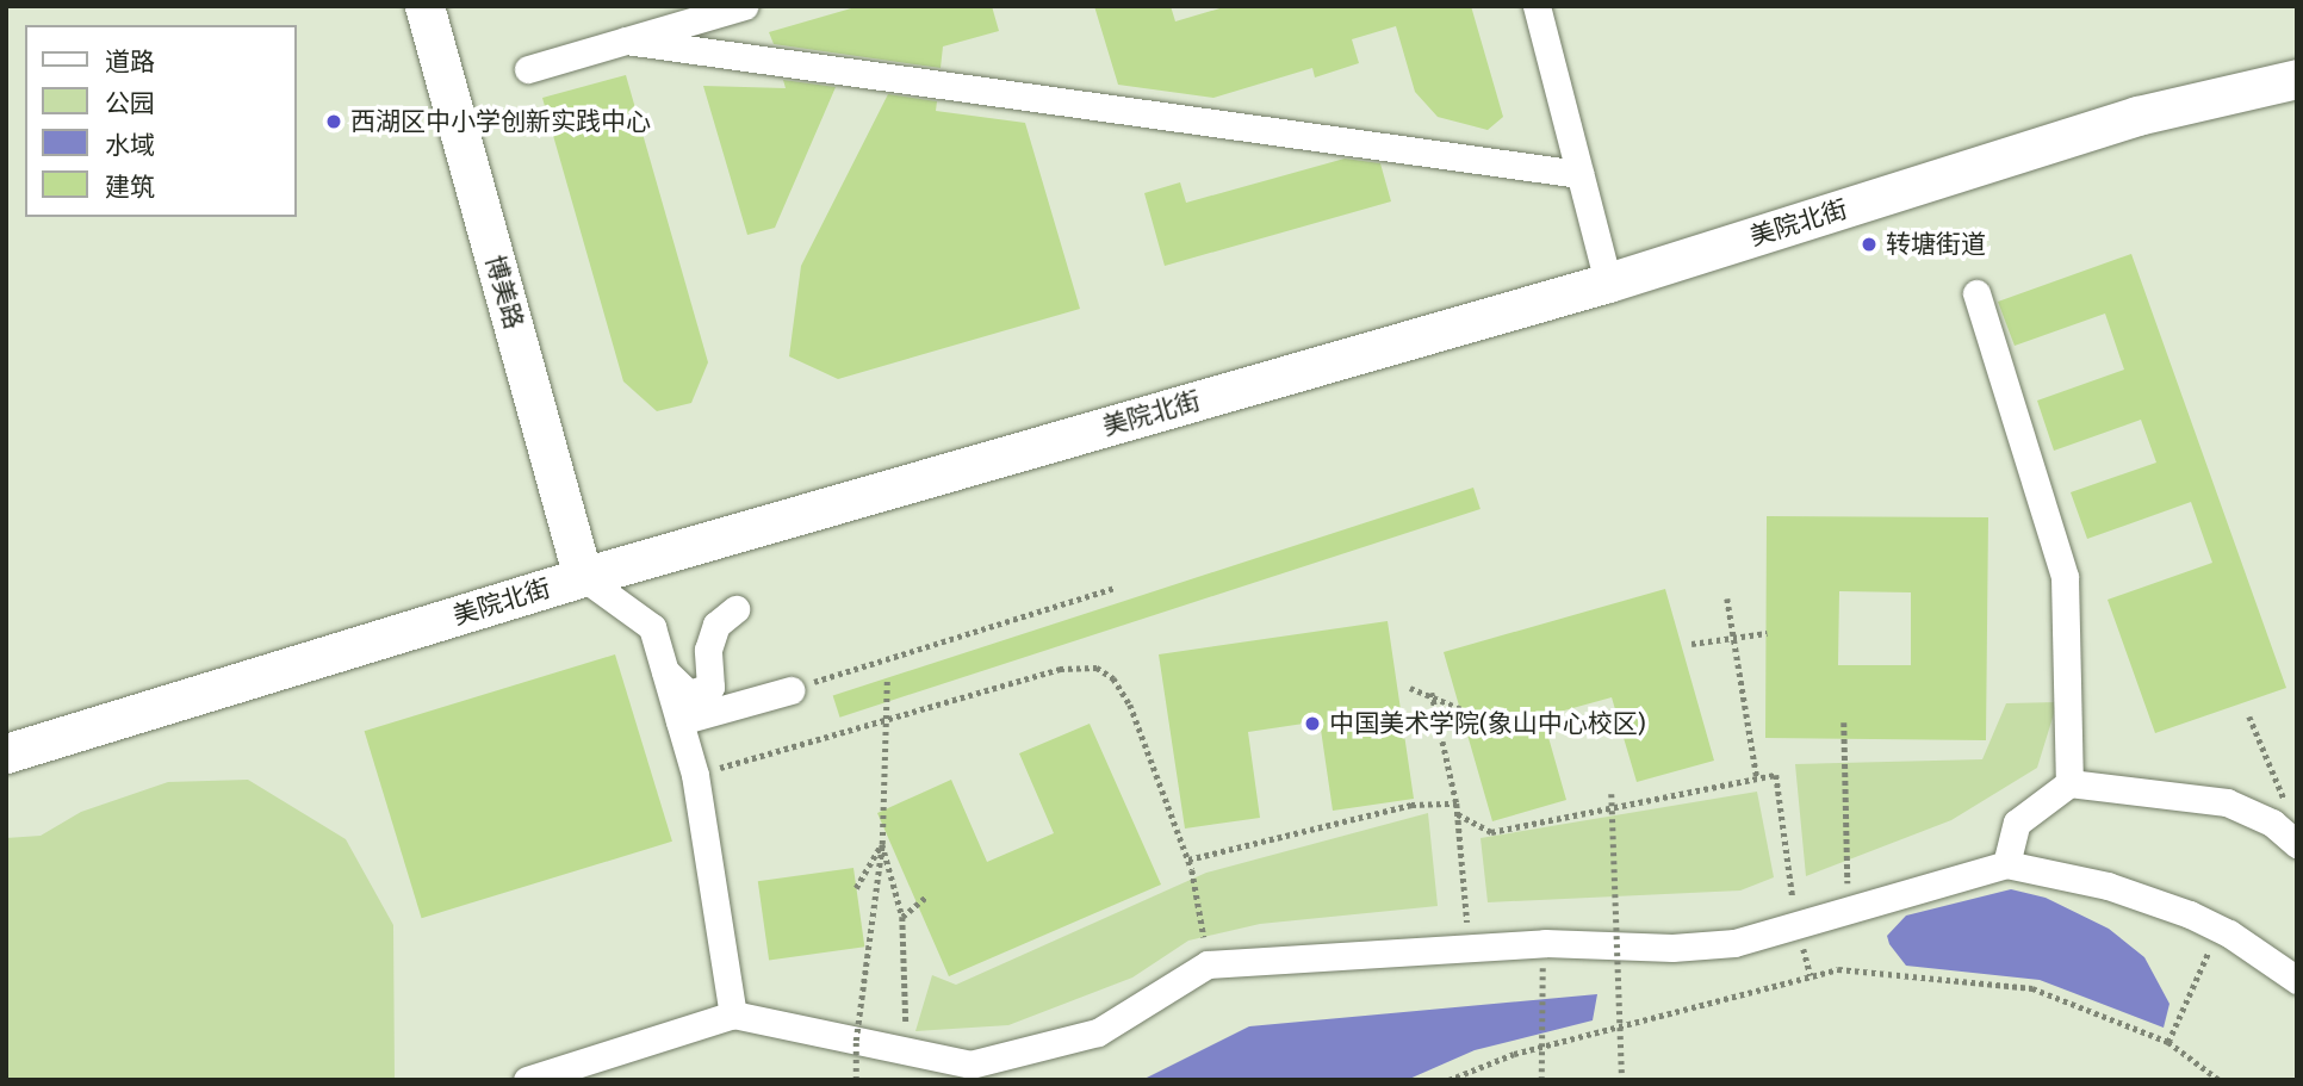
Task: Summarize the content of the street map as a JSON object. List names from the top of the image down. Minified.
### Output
{"streets":{"street":["美院北街","博美路"]},"crossings":[["美院北街","博美路"]],"places":["西湖区中小学创新实践中心","转塘街道","中国美术学院(象山中心校区)"],"legend":["道路","公园","水域","建筑"]}
